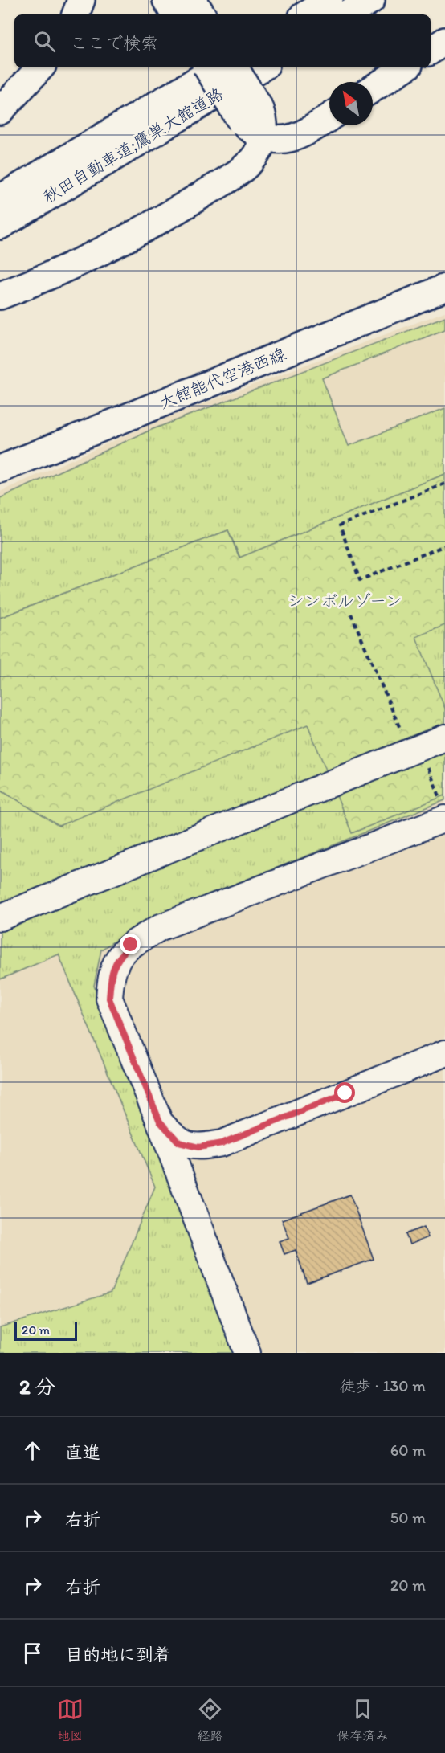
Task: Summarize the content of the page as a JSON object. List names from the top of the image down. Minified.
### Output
{"streets":{"main road":["秋田自動車道;鷹巣大館道路","大館能代空港西線"]},"parks":["シンボルゾーン"],"scale_bar":"20 m","north":"top left","page":{"search":"ここで検索","scale":"20 m","heading":["2 分","徒歩 · 130 m"],"list":[["直進","60 m"],["右折","50 m"],["右折","20 m"],"目的地に到着"],"nav":["地図","経路","保存済み"]}}
